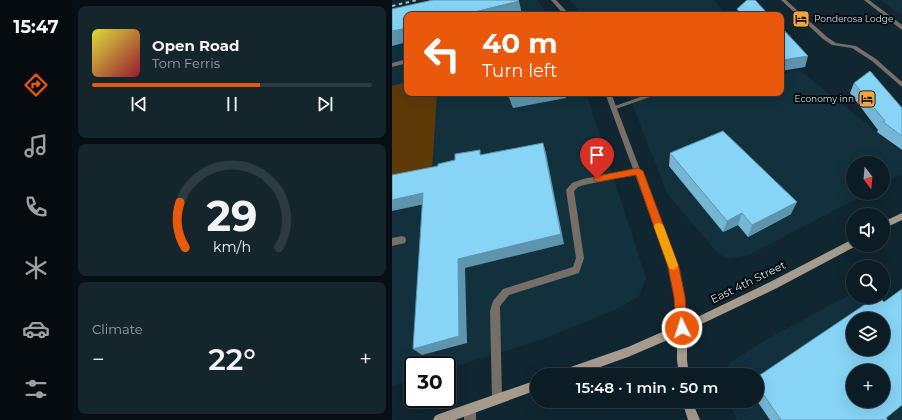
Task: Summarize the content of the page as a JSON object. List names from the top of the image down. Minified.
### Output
{"streets":{"main road":["East 4th Street"]},"places":{"hotel":["Ponderosa Lodge","Economy inn"]},"north":"bottom","page":{"tabs":"15:47","turn":["40 m","Turn left"],"song":["Open Road","Tom Ferris"],"map_buttons":"+","tile":"Climate","heat":["−","22°","+"],"limit":"30","trip":"15:48 · 1 min · 50 m","gauge":["29","km/h"]}}
